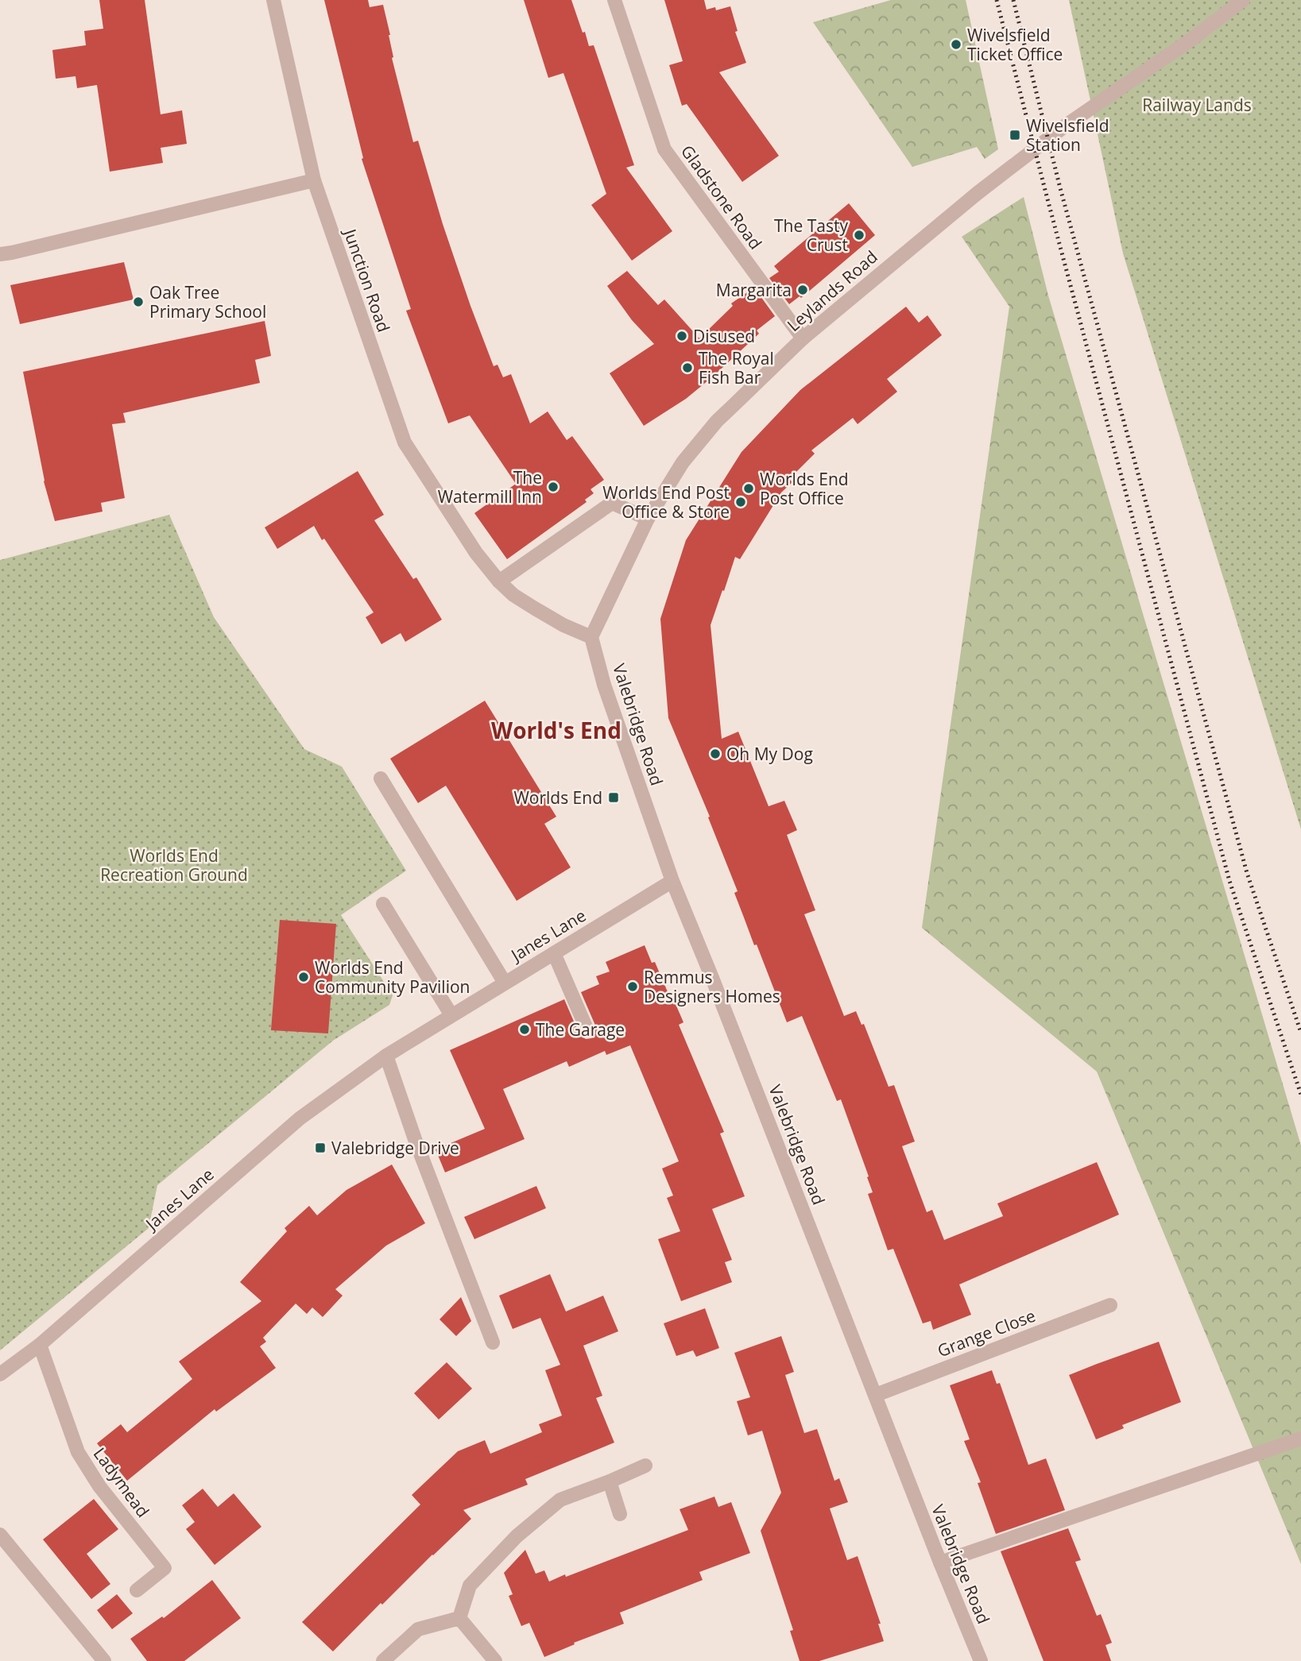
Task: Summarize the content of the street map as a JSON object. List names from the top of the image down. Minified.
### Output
{"streets":{"street":["Gladstone Road","Junction Road","Leylands Road","Valebridge Road","Janes Lane","Grange Close","Ladymead"]},"crossings":[["Gladstone Road","Leylands Road"],["Leylands Road","Valebridge Road"],["Valebridge Road","Janes Lane"],["Valebridge Road","Grange Close"],["Janes Lane","Ladymead"]],"districts":["World's End"],"parks":["Railway Lands","Worlds End Recreation Ground"],"places":{"other":["Wivelsfield Ticket Office","The Tasty Crust","Margarita","Oak Tree Primary School","Disused","The Royal Fish Bar","The Watermill Inn","Worlds End Post Office","Worlds End Post Office & Store","Oh My Dog","Worlds End Community Pavilion","Remmus Designers Homes","The Garage"],"transit":["Wivelsfield Station","Worlds End","Valebridge Drive"]}}
